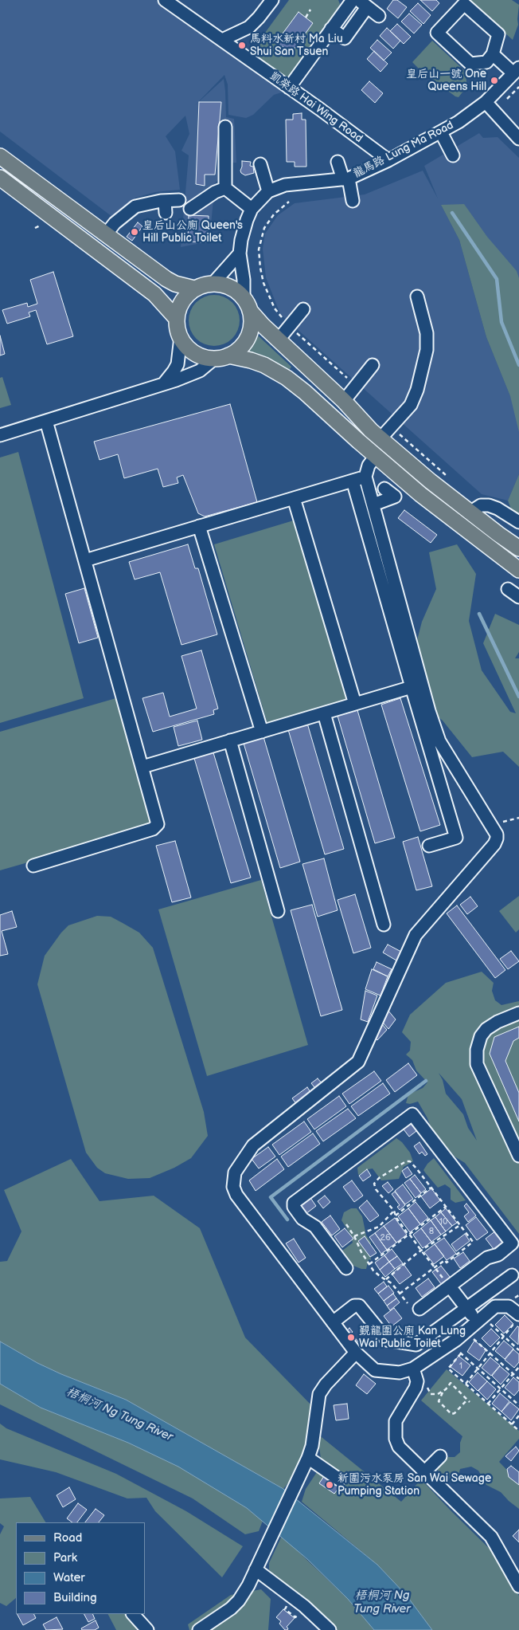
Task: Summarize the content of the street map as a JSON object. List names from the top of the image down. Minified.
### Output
{"streets":{"street":["凱榮路 Hai Wing Road","龍馬路 Lung Ma Road"]},"crossings":[["凱榮路 Hai Wing Road","龍馬路 Lung Ma Road"]],"water":["梧桐河 Ng Tung River"],"places":["馬料水新村 Ma Liu Shui San Tsuen","皇后山一號 One Queens Hill","皇后山公廁 Queen's Hill Public Toilet","覲龍圍公廁 Kan Lung Wai Public Toilet","新圍污水泵房 San Wai Sewage Pumping Station"],"house_numbers":["10","8","26","1"],"legend":["Road","Park","Water","Building"]}
